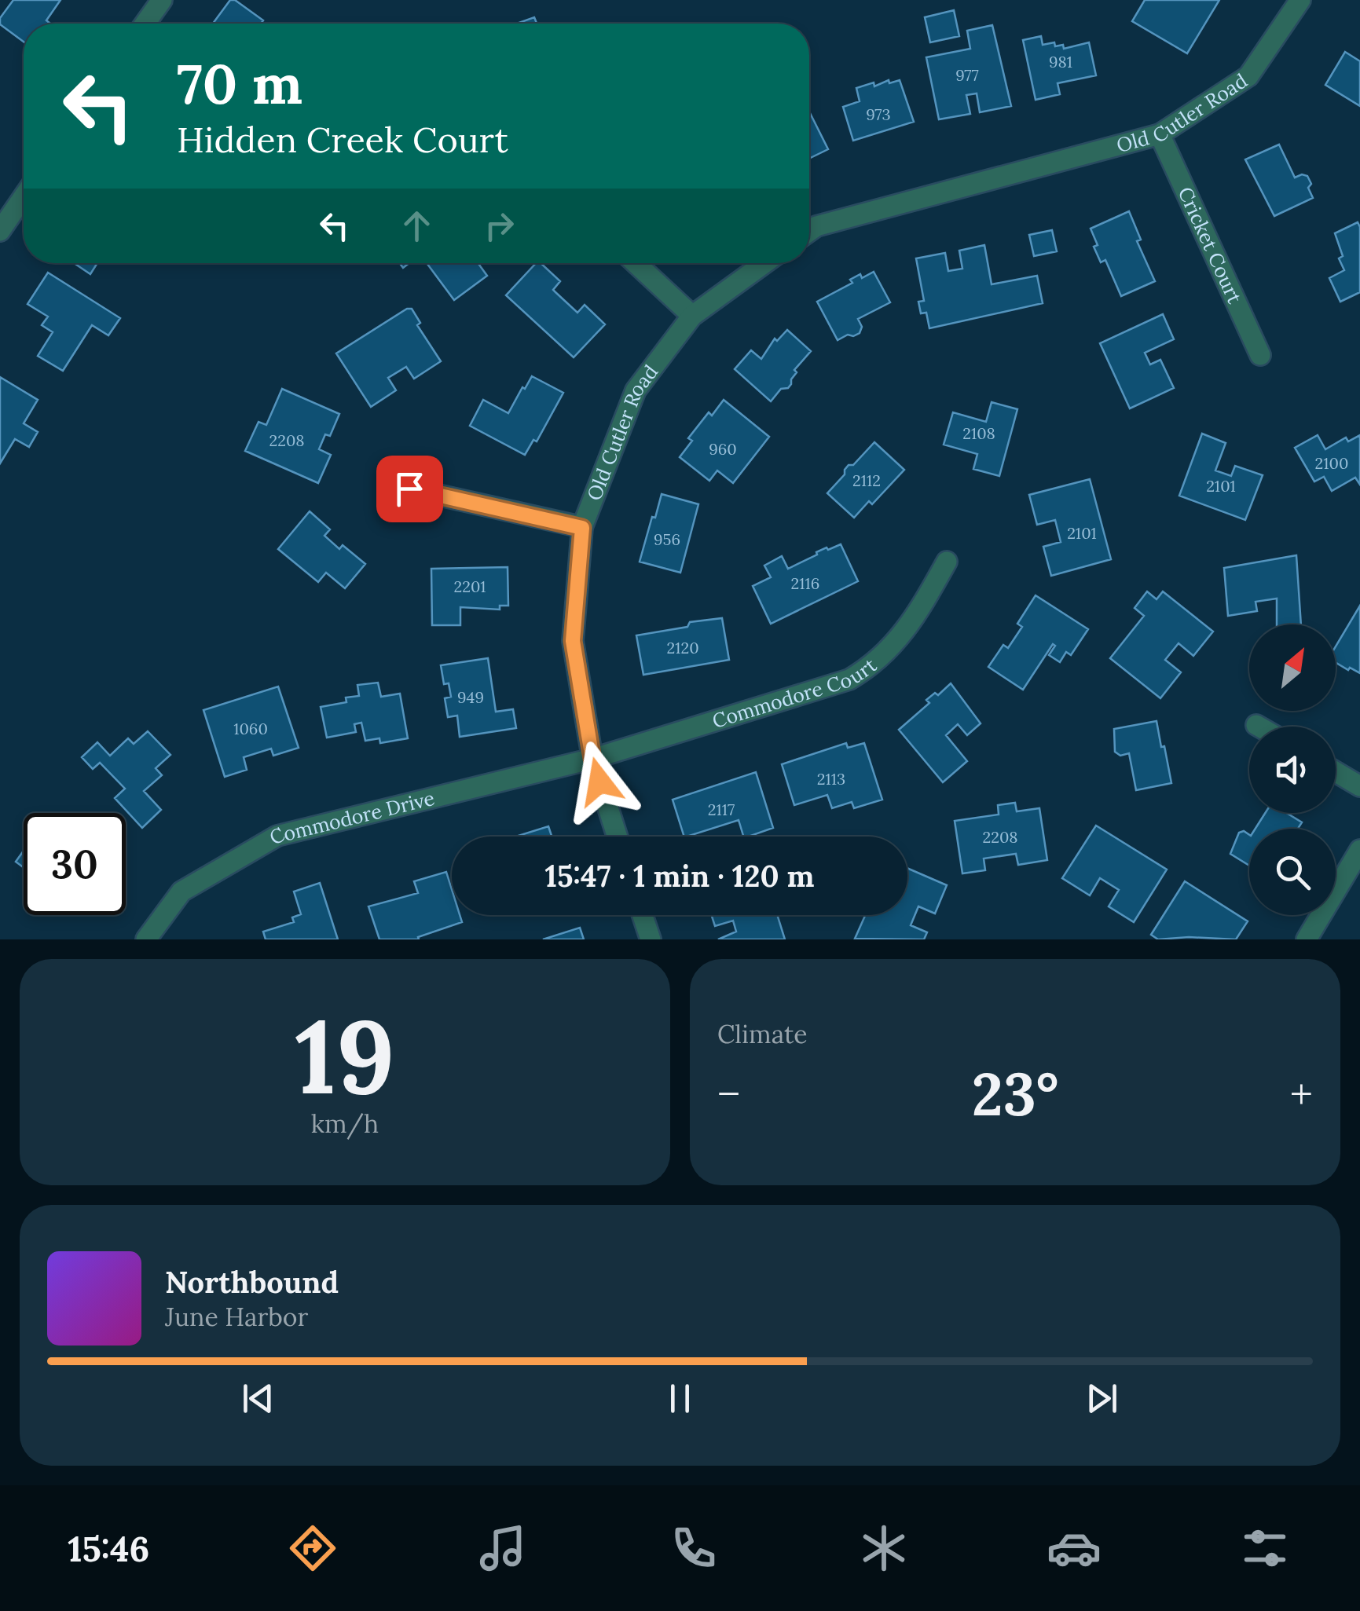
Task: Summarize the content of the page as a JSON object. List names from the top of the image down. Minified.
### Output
{"streets":{"street":["Old Cutler Road","Cricket Court","Commodore Court","Commodore Drive"]},"crossings":[["Old Cutler Road","Cricket Court"],["Old Cutler Road","Commodore Court"],["Old Cutler Road","Commodore Drive"],["Commodore Court","Commodore Drive"]],"house_numbers":["981","977","973","2108","2208","960","2100","2112","2101","2101","956","2116","2201","2120","949","1060","2113","2117","2208"],"north":"top right","page":{"turn":["70 m","Hidden Creek Court"],"limit":"30","trip":"15:47 · 1 min · 120 m","tile":[["19","km/h"],"Climate"],"heat":["−","23°","+"],"song":["Northbound","June Harbor"],"tabs":"15:46"}}
